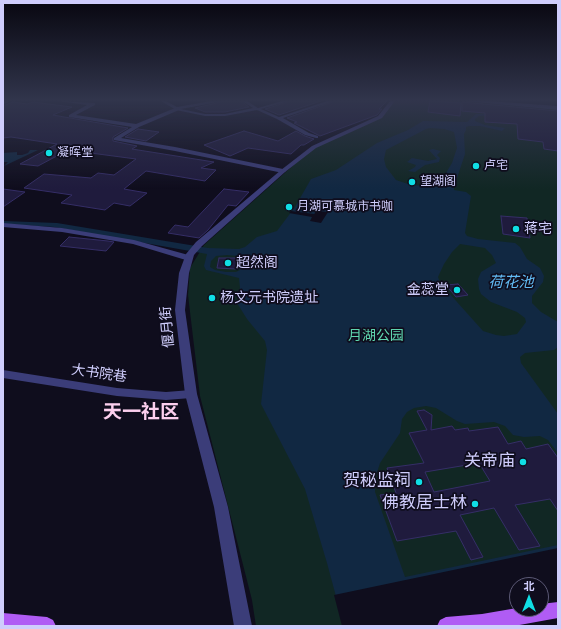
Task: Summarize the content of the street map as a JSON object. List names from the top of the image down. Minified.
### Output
{"streets":{"street":["偃月街","大书院巷"]},"crossings":[["偃月街","大书院巷"]],"districts":["天一社区"],"water":["荷花池"],"parks":["月湖公园"],"places":["凝晖堂","卢宅","望湖阁","月湖可慕城市书咖","蒋宅","超然阁","金蕊堂","杨文元书院遗址","关帝庙","贺秘监祠","佛教居士林"],"north":"top"}
